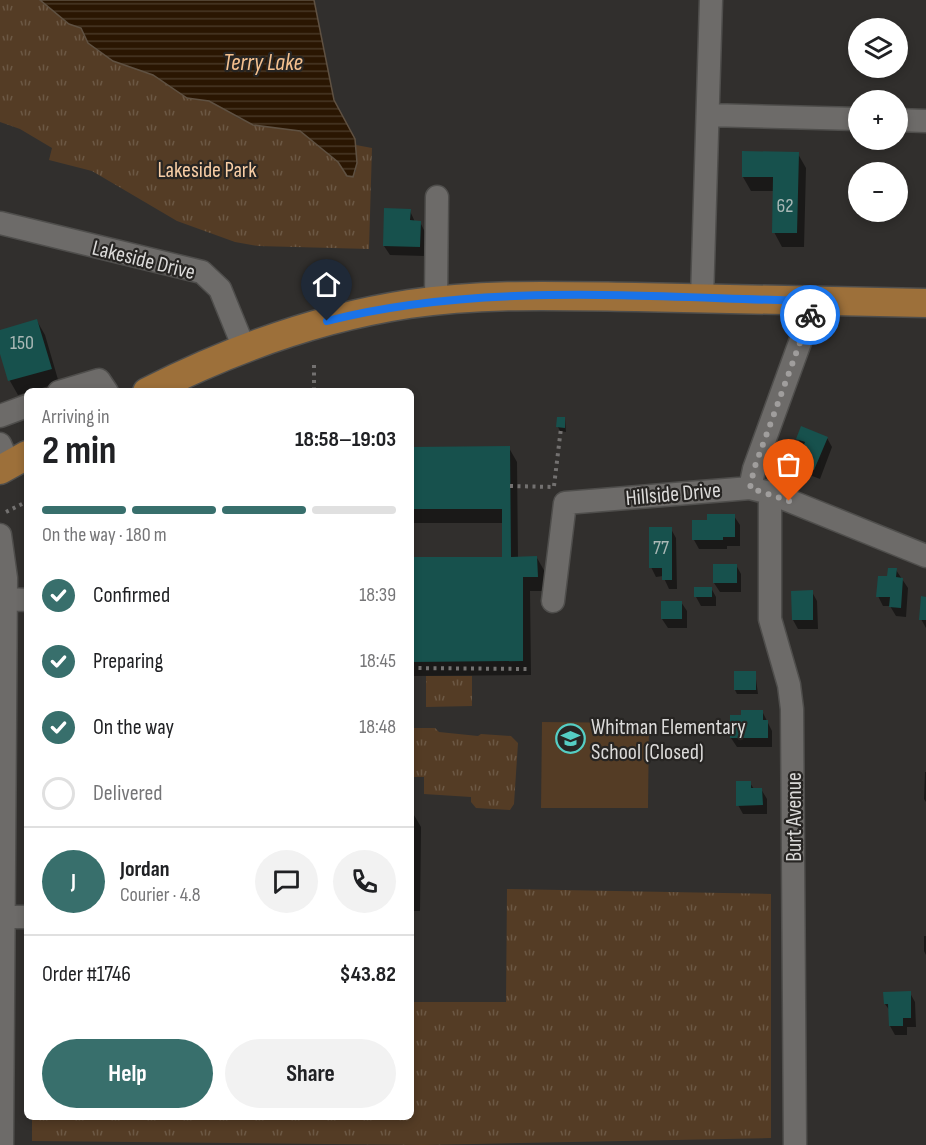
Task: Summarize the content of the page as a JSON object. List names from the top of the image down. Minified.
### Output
{"streets":{"street":["Lakeside Drive","Hillside Drive","Burt Avenue"]},"crossings":[["Hillside Drive","Burt Avenue"]],"water":["Terry Lake"],"parks":["Lakeside Park"],"places":{"school or university":["Whitman Elementary School (Closed)"]},"house_numbers":["62","150","77"],"page":{"map_buttons":["+","−"],"heading":["2 min","Arriving in","18:58–19:03"],"panel":["Jordan","Courier · 4.8","Order #1746","$43.82"],"bar":"On the way · 180 m","list":[["Confirmed","18:39"],["Preparing","18:45"],["On the way","18:48"],"Delivered"],"round":"J","buttons":["Help","Share"]}}
